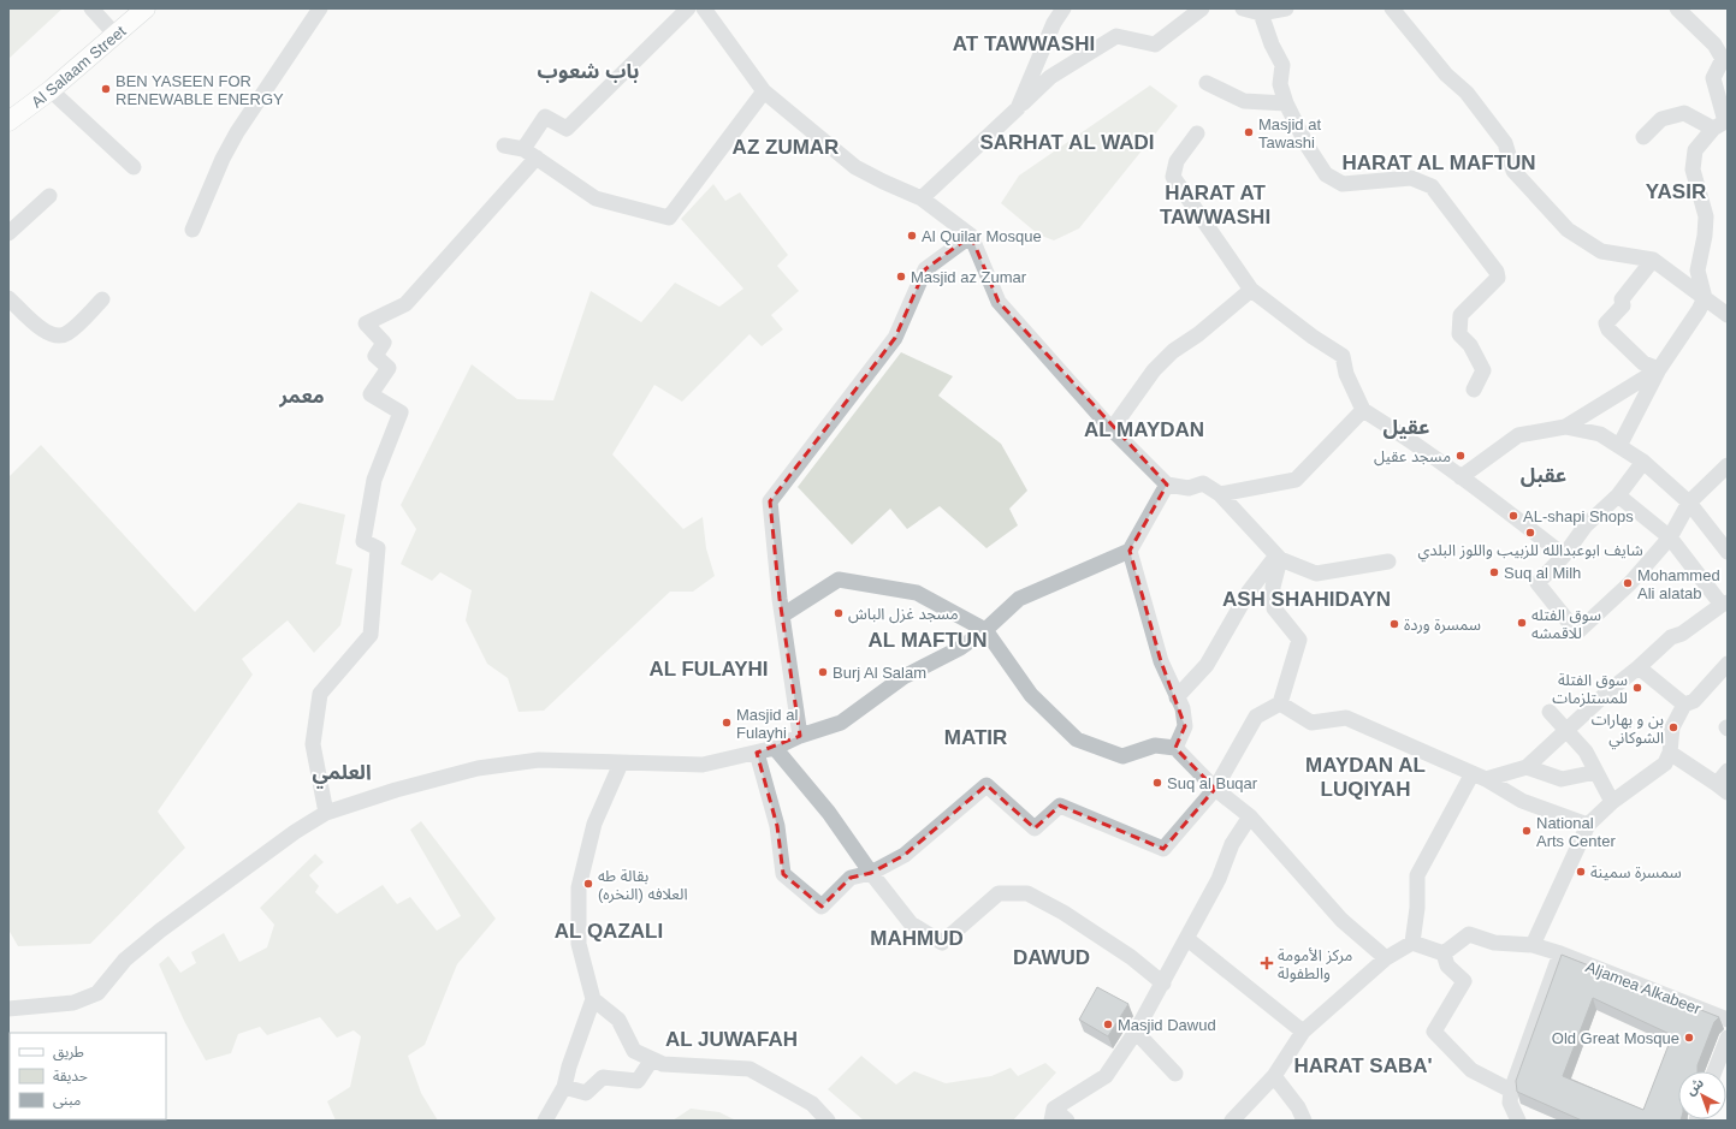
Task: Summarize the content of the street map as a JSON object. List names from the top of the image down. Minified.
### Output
{"streets":{"main road":["Al Salaam Street"],"street":["Aljamea Alkabeer"]},"districts":["AT TAWWASHI","باب شعوب","SARHAT AL WADI","AZ ZUMAR","HARAT AL MAFTUN","YASIR","HARAT AT TAWWASHI","معمر","عقيل","AL MAYDAN","عقبل","ASH SHAHIDAYN","AL MAFTUN","AL FULAYHI","MATIR","MAYDAN AL LUQIYAH","العلمي","AL QAZALI","MAHMUD","DAWUD","AL JUWAFAH","HARAT SABA'"],"places":{"other":["BEN YASEEN FOR RENEWABLE ENERGY","Masjid at Tawashi","Al Quilar Mosque","Masjid az Zumar","مسجد عقيل","AL-shapi Shops","شايف ابوعبدالله للزبيب واللوز البلدي","Suq al Milh","Mohammed Ali alatab","مسجد غزل الباش","سوق الفتله للاقمشه","سمسرة وردة","Burj Al Salam","سوق الفتلة للمستلزمات","Masjid al Fulayhi","بن و بهارات الشوكاني","Suq al Buqar","National Arts Center","سمسرة سمينة","بقالة طه العلافه (النخره)","Masjid Dawud","Old Great Mosque"],"health":["مركز الأمومة والطفولة"]},"legend":["طريق","حديقة","مبنى"],"north":"top left"}
